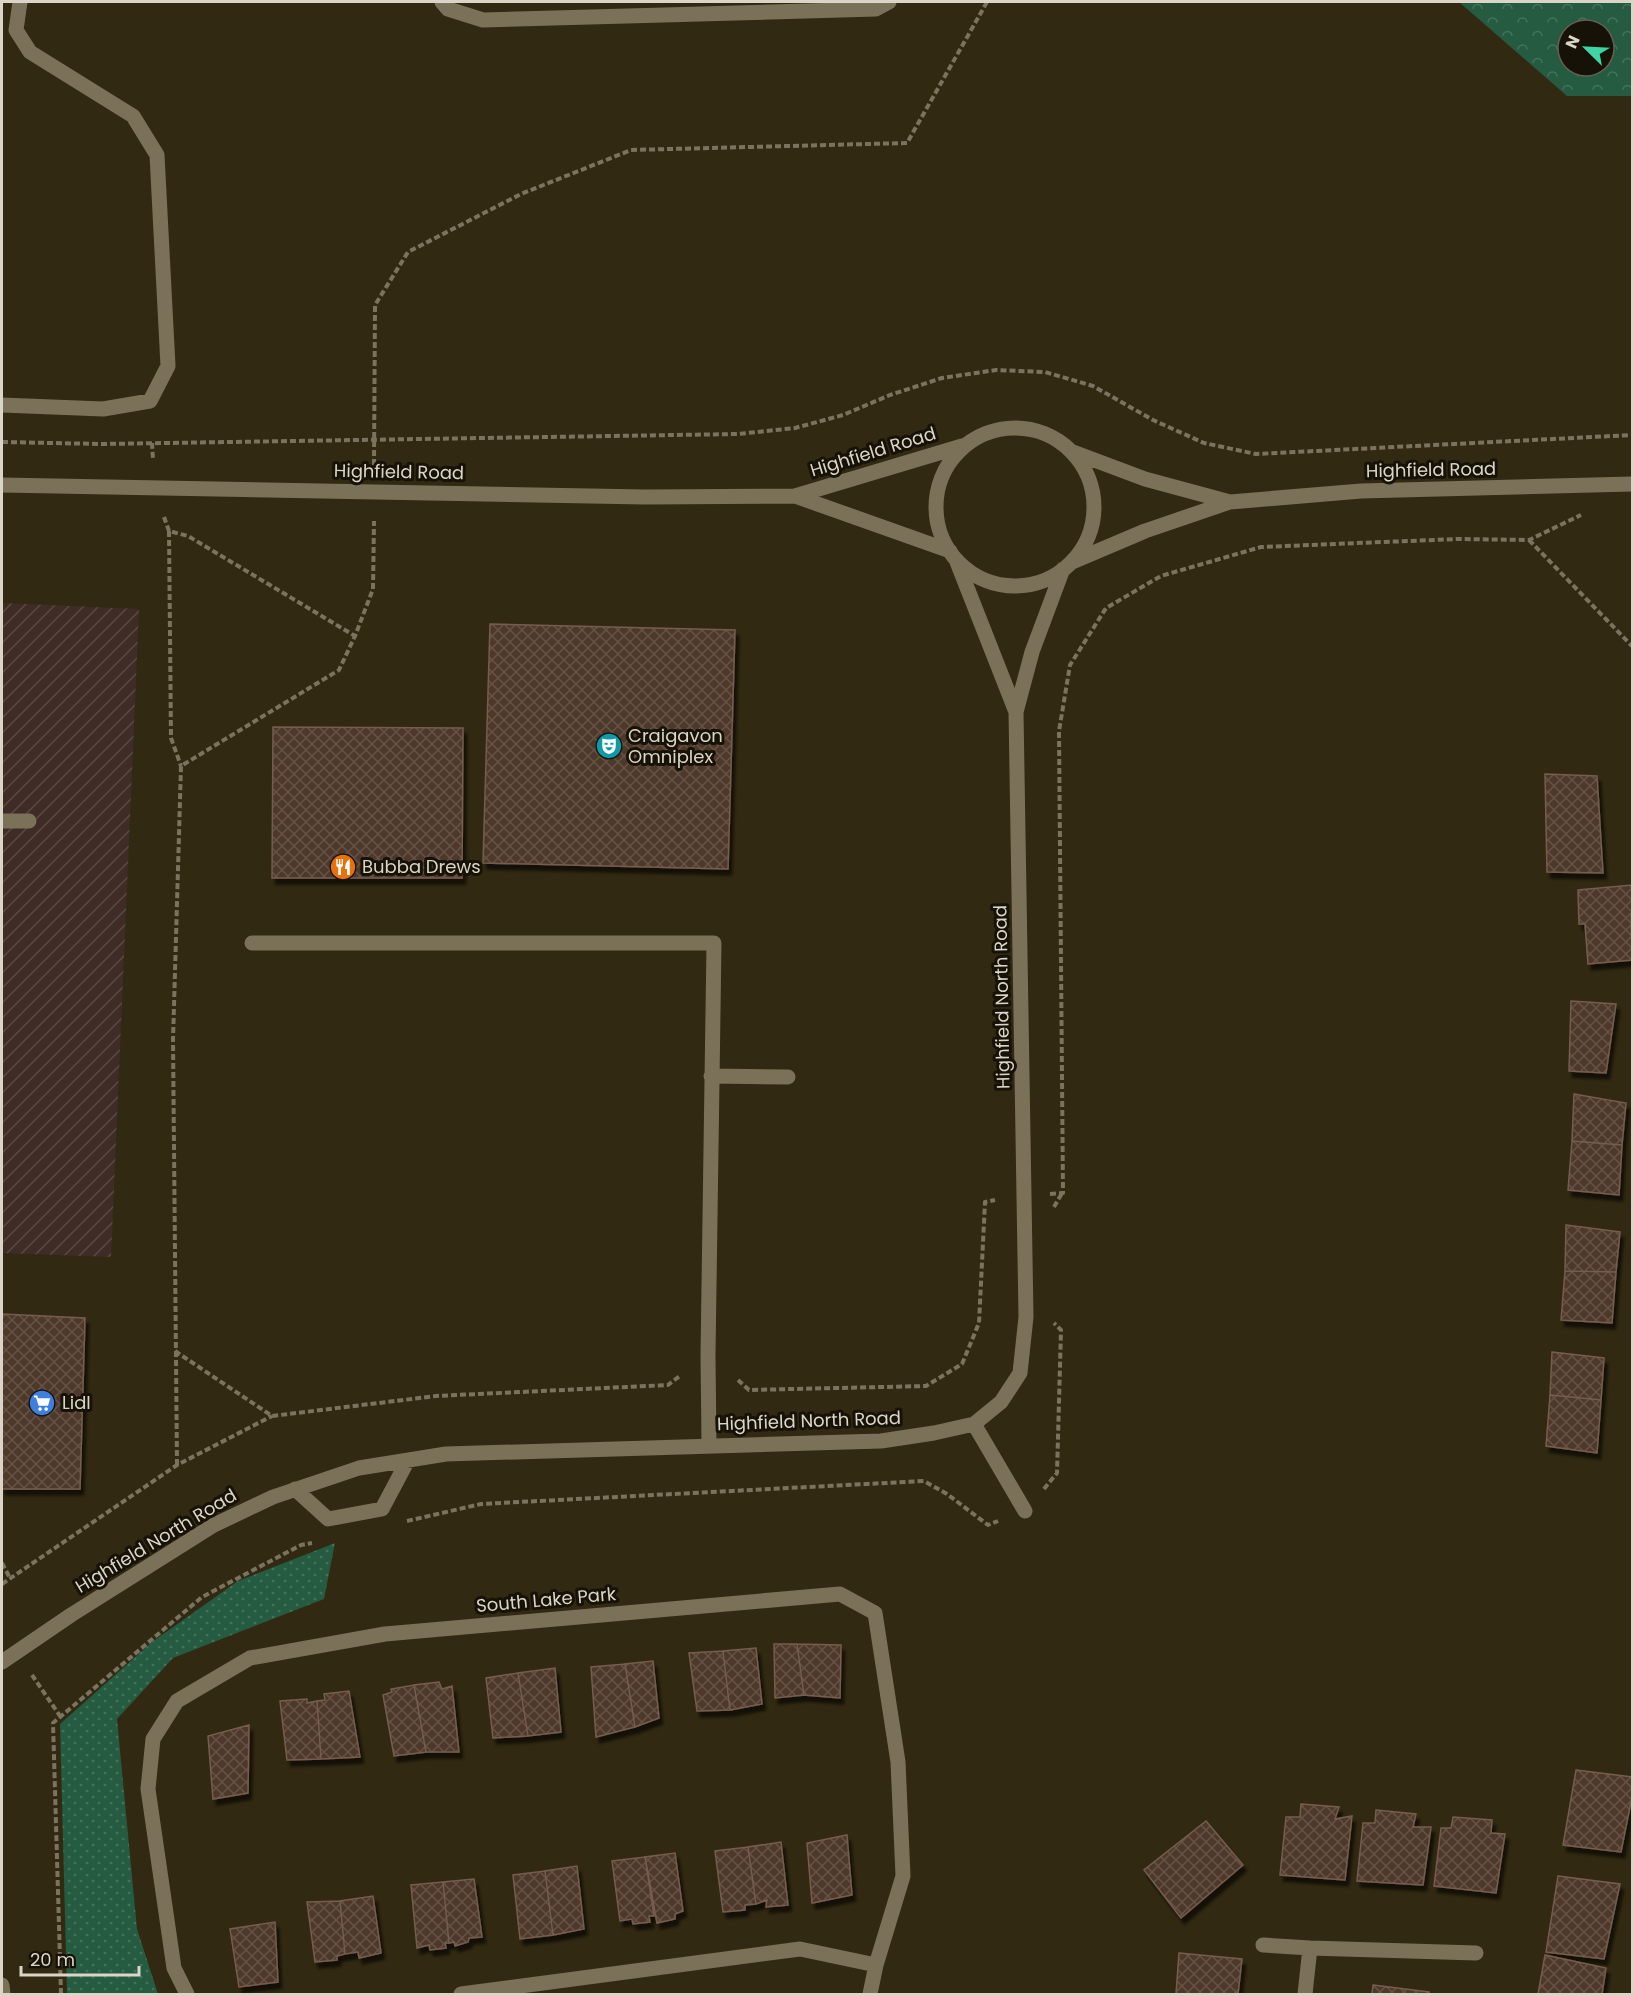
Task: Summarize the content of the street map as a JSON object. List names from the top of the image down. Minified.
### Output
{"streets":{"street":["Highfield Road","Highfield North Road","South Lake Park"]},"crossings":[["Highfield Road","Highfield North Road"]],"places":{"theatre":["Craigavon Omniplex"],"restaurant":["Bubba Drews"],"supermarket":["Lidl"]},"scale_bar":"20 m","north":"top left"}
